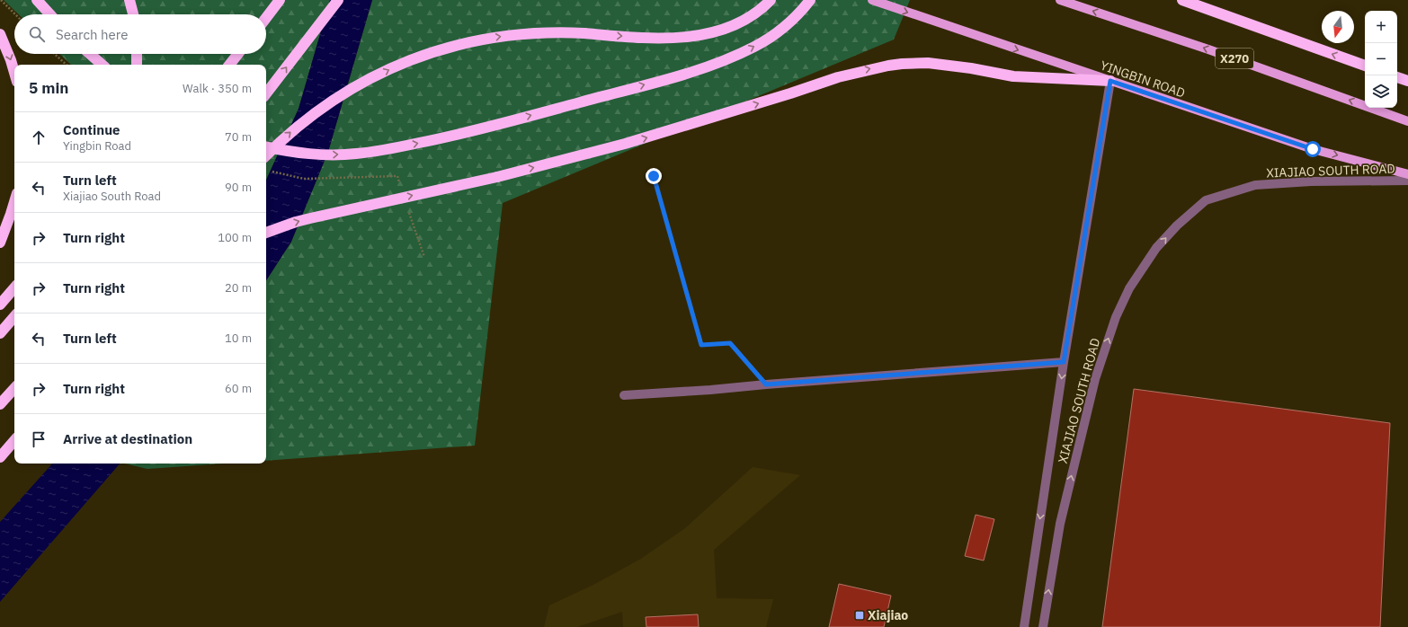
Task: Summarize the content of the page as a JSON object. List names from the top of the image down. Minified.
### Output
{"streets":{"main road":["X270","YINGBIN ROAD"],"street":["XIAJIAO SOUTH ROAD"]},"crossings":[["YINGBIN ROAD","XIAJIAO SOUTH ROAD"]],"places":{"transit":["Xiajiao"]},"north":"bottom","page":{"map_buttons":["+","−"],"search":"Search here","heading":["5 min","Walk · 350 m"],"list":[["Continue","Yingbin Road","70 m"],["Turn left","Xiajiao South Road","90 m"],["Turn right","100 m"],["Turn right","20 m"],["Turn left","10 m"],["Turn right","60 m"],"Arrive at destination"]}}
